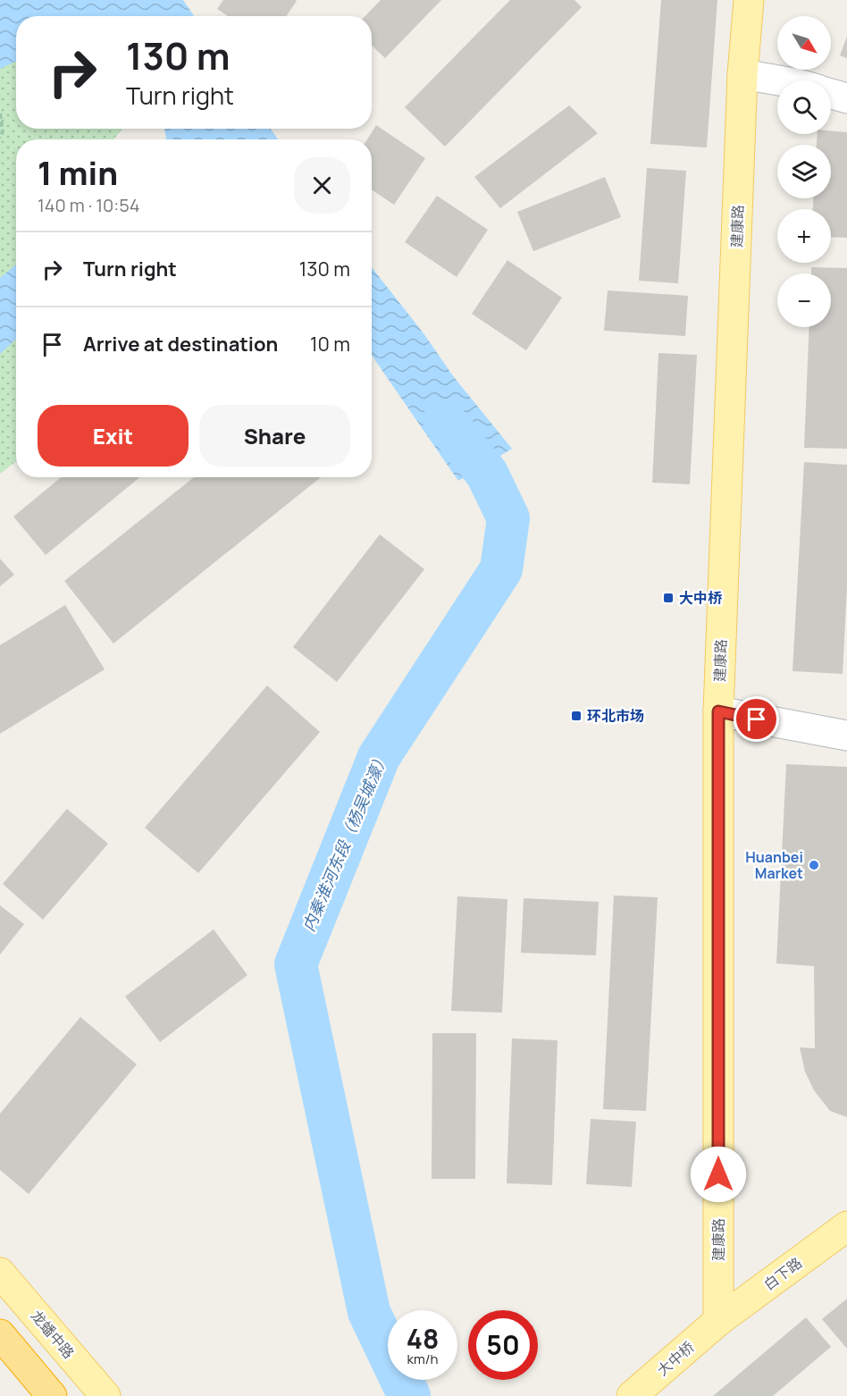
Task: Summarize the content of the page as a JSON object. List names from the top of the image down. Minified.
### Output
{"streets":{"main road":["建康路","白下路","龙蟠中路","大中桥"]},"crossings":[["建康路","白下路"],["建康路","大中桥"],["白下路","大中桥"]],"water":["内秦淮河东段（杨吴城濠）"],"places":{"transit":["大中桥","环北市场"],"other":["Huanbei Market"]},"north":"bottom right","page":{"map_buttons":["+","−"],"turn":["130 m","Turn right"],"heading":["1 min","140 m · 10:54"],"list":[{"name":"Turn right","value":"130 m"},{"name":"Arrive at destination","value":"10 m"}],"buttons":["Exit","Share"],"speed":"48 km/h","limit":"50"}}
